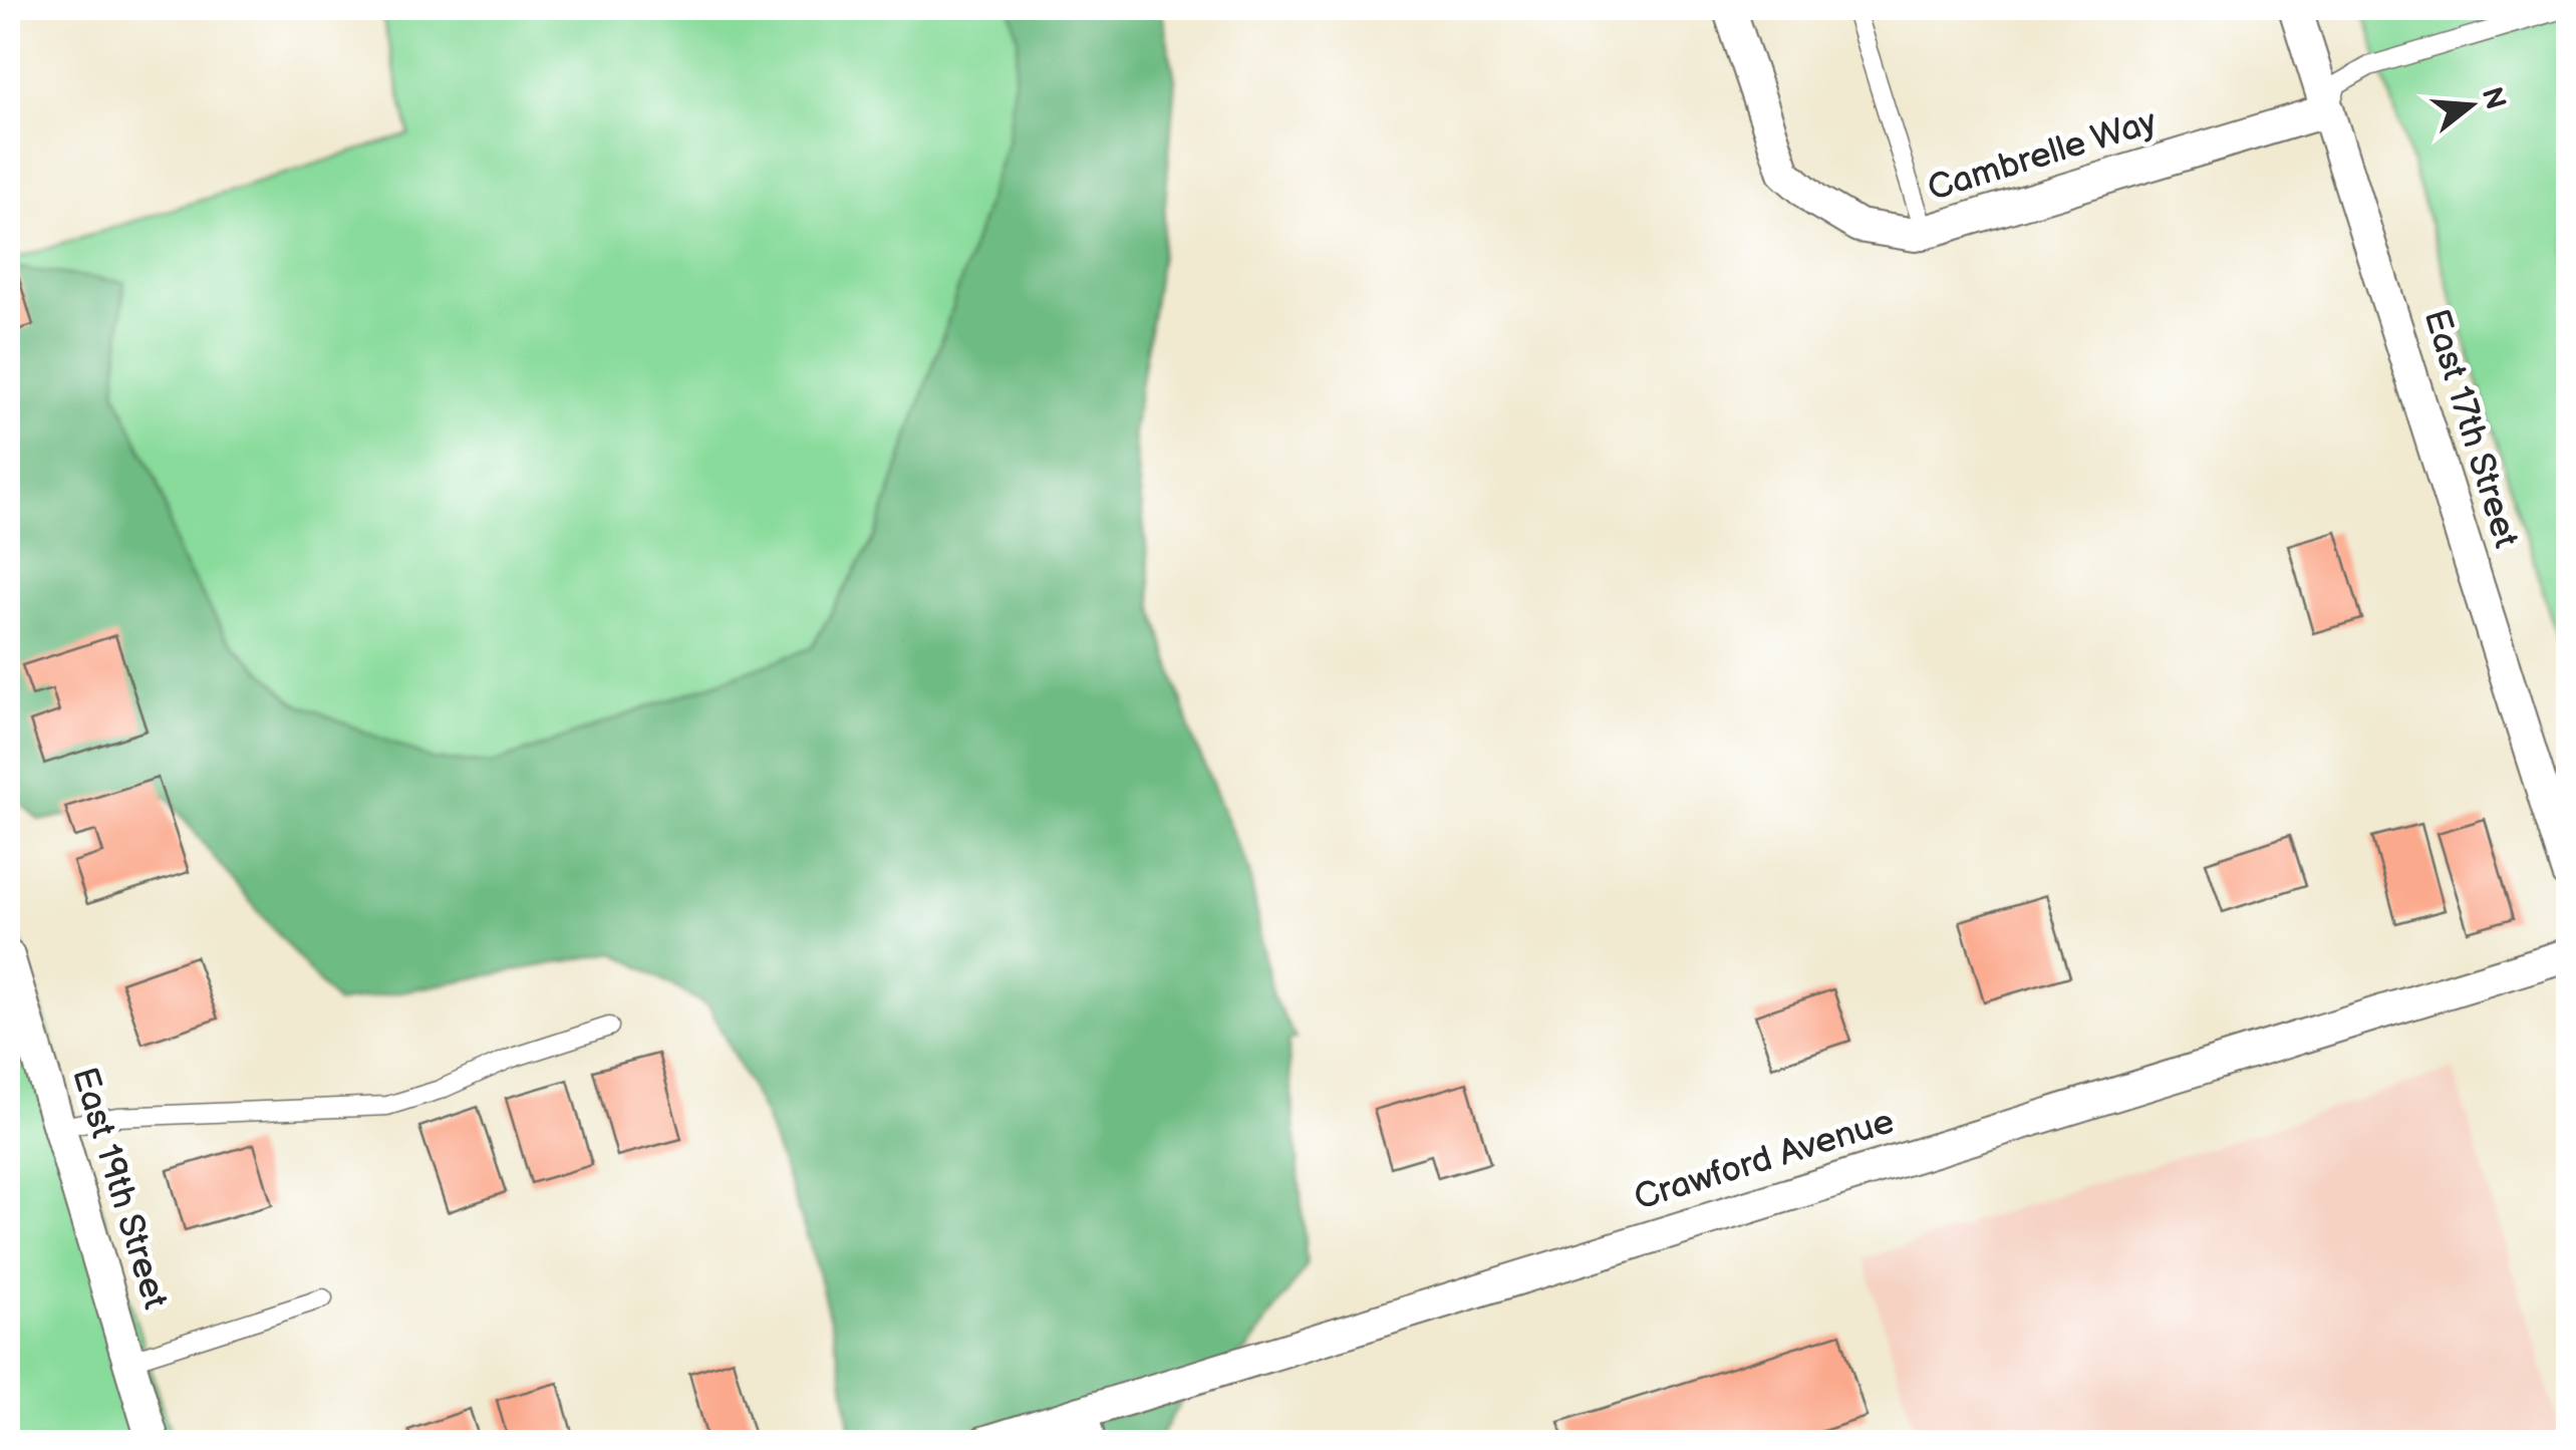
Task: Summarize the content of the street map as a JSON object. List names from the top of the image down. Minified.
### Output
{"streets":{"street":["Cambrelle Way","East 17th Street","Crawford Avenue","East 19th Street"]},"crossings":[["Cambrelle Way","East 17th Street"]],"north":"right"}
